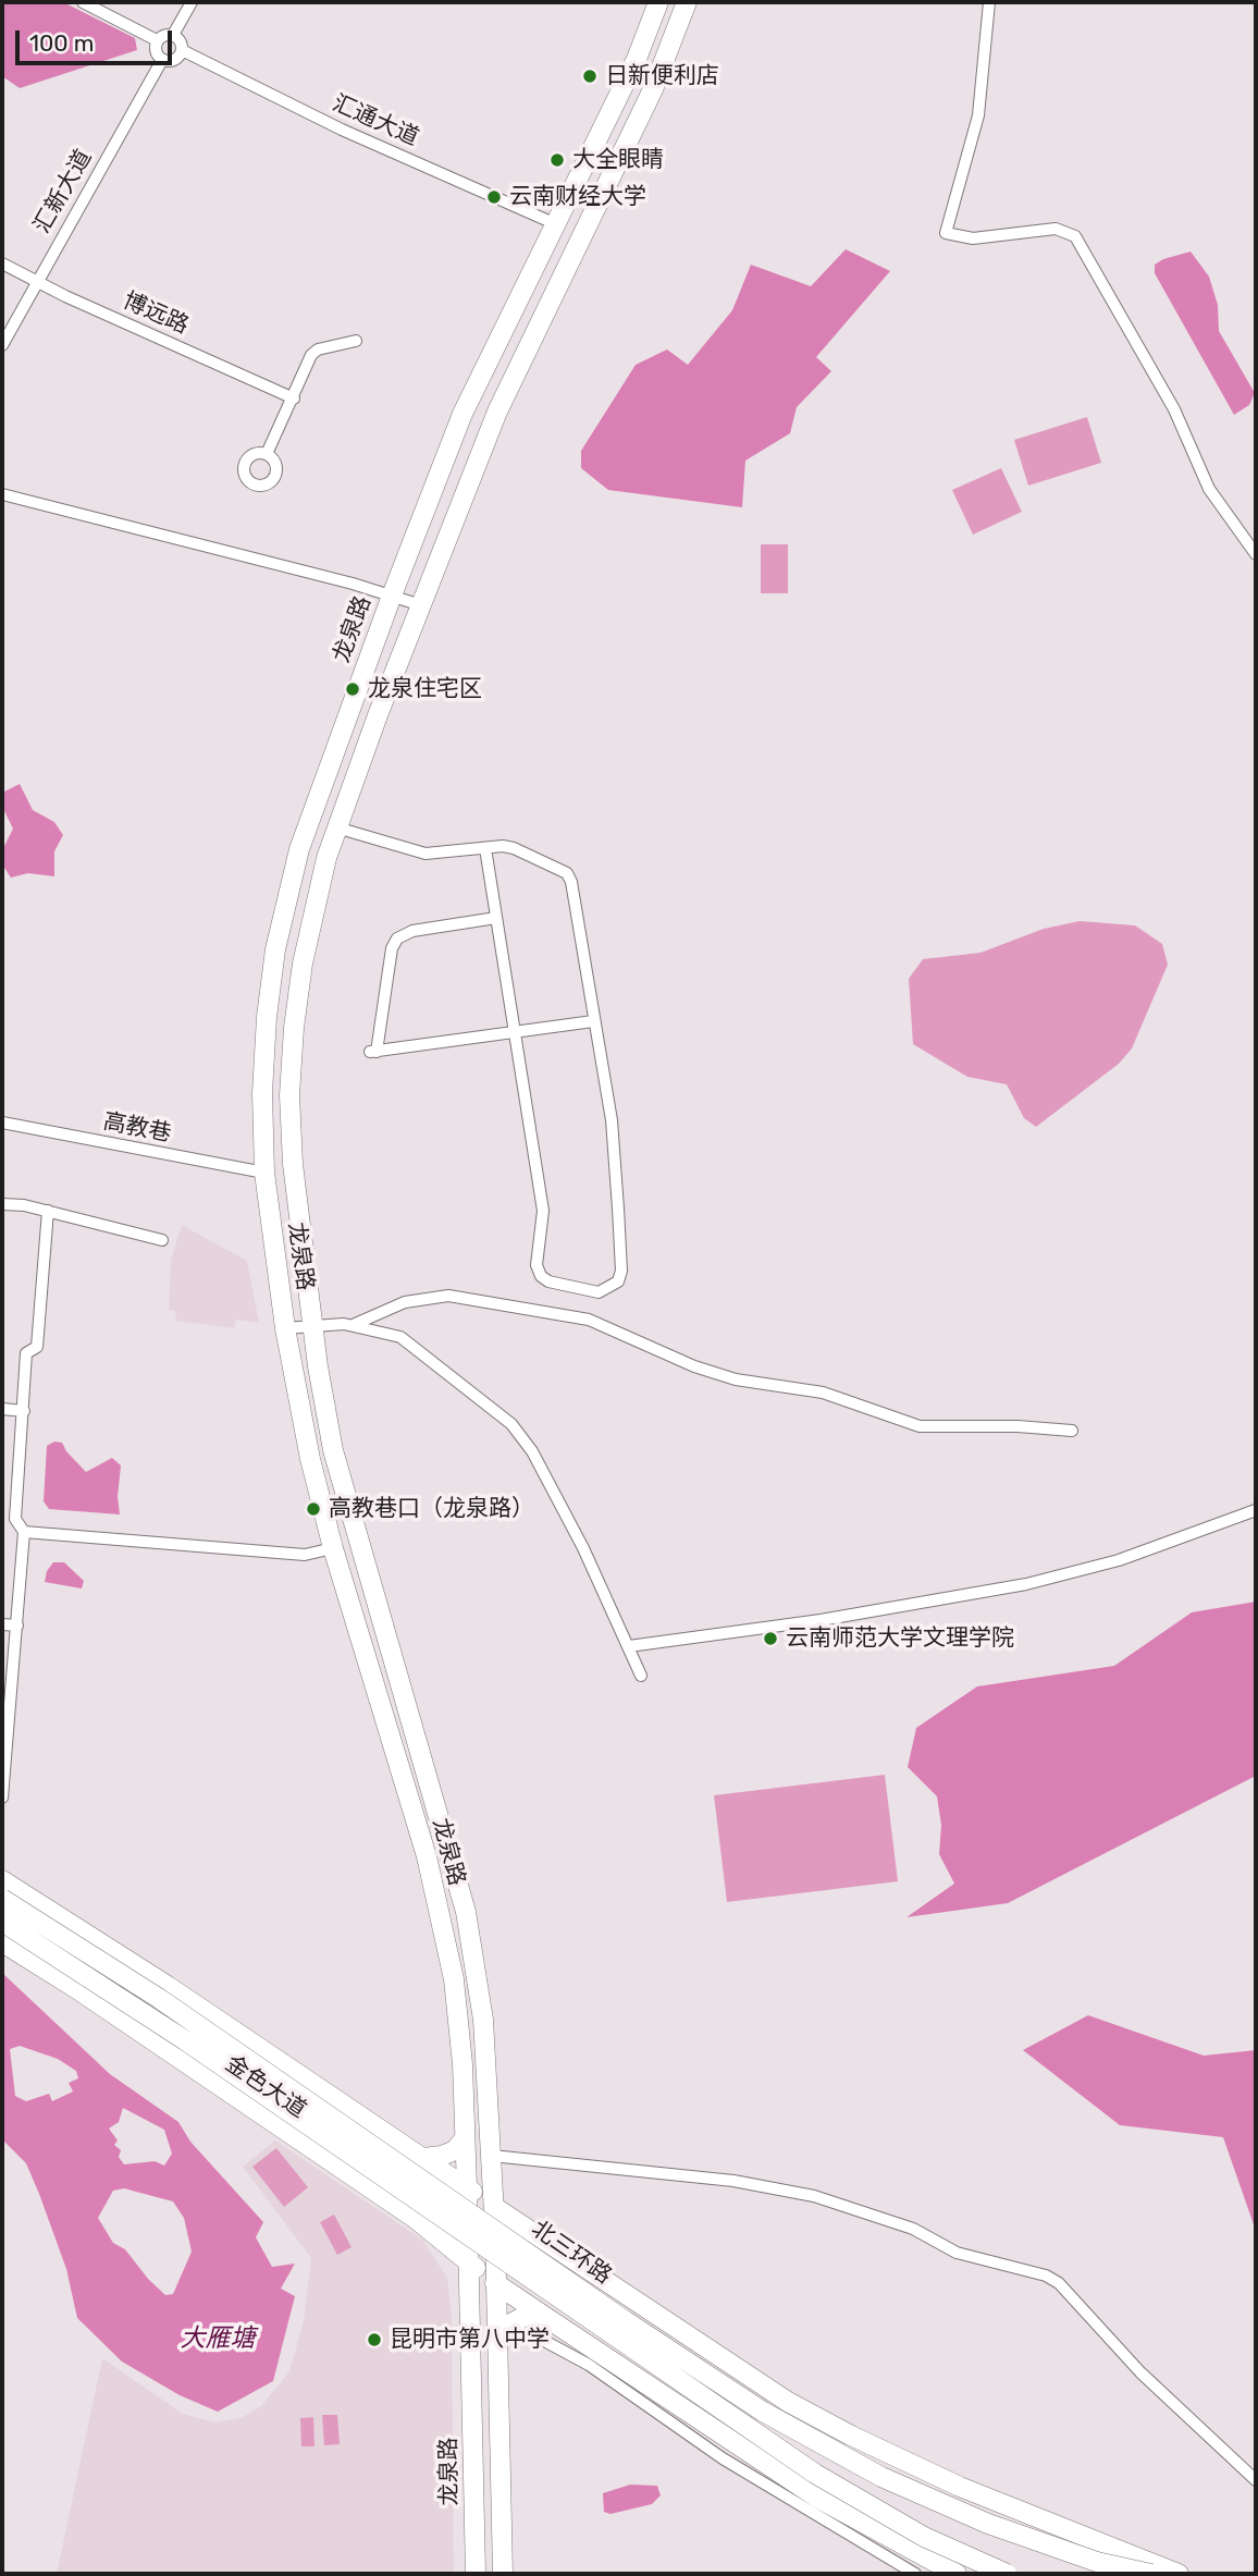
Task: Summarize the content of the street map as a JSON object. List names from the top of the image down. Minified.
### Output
{"streets":{"main road":["龙泉路","金色大道","北三环路"],"street":["汇通大道","汇新大道","博远路","高教巷"]},"crossings":[["汇通大道","汇新大道"],["汇通大道","龙泉路"],["汇新大道","博远路"],["龙泉路","高教巷"],["龙泉路","金色大道"]],"water":["大雁塘"],"places":["日新便利店","大全眼睛","云南财经大学","龙泉住宅区","高教巷口（龙泉路）","云南师范大学文理学院","昆明市第八中学"],"scale_bar":"100 m"}
